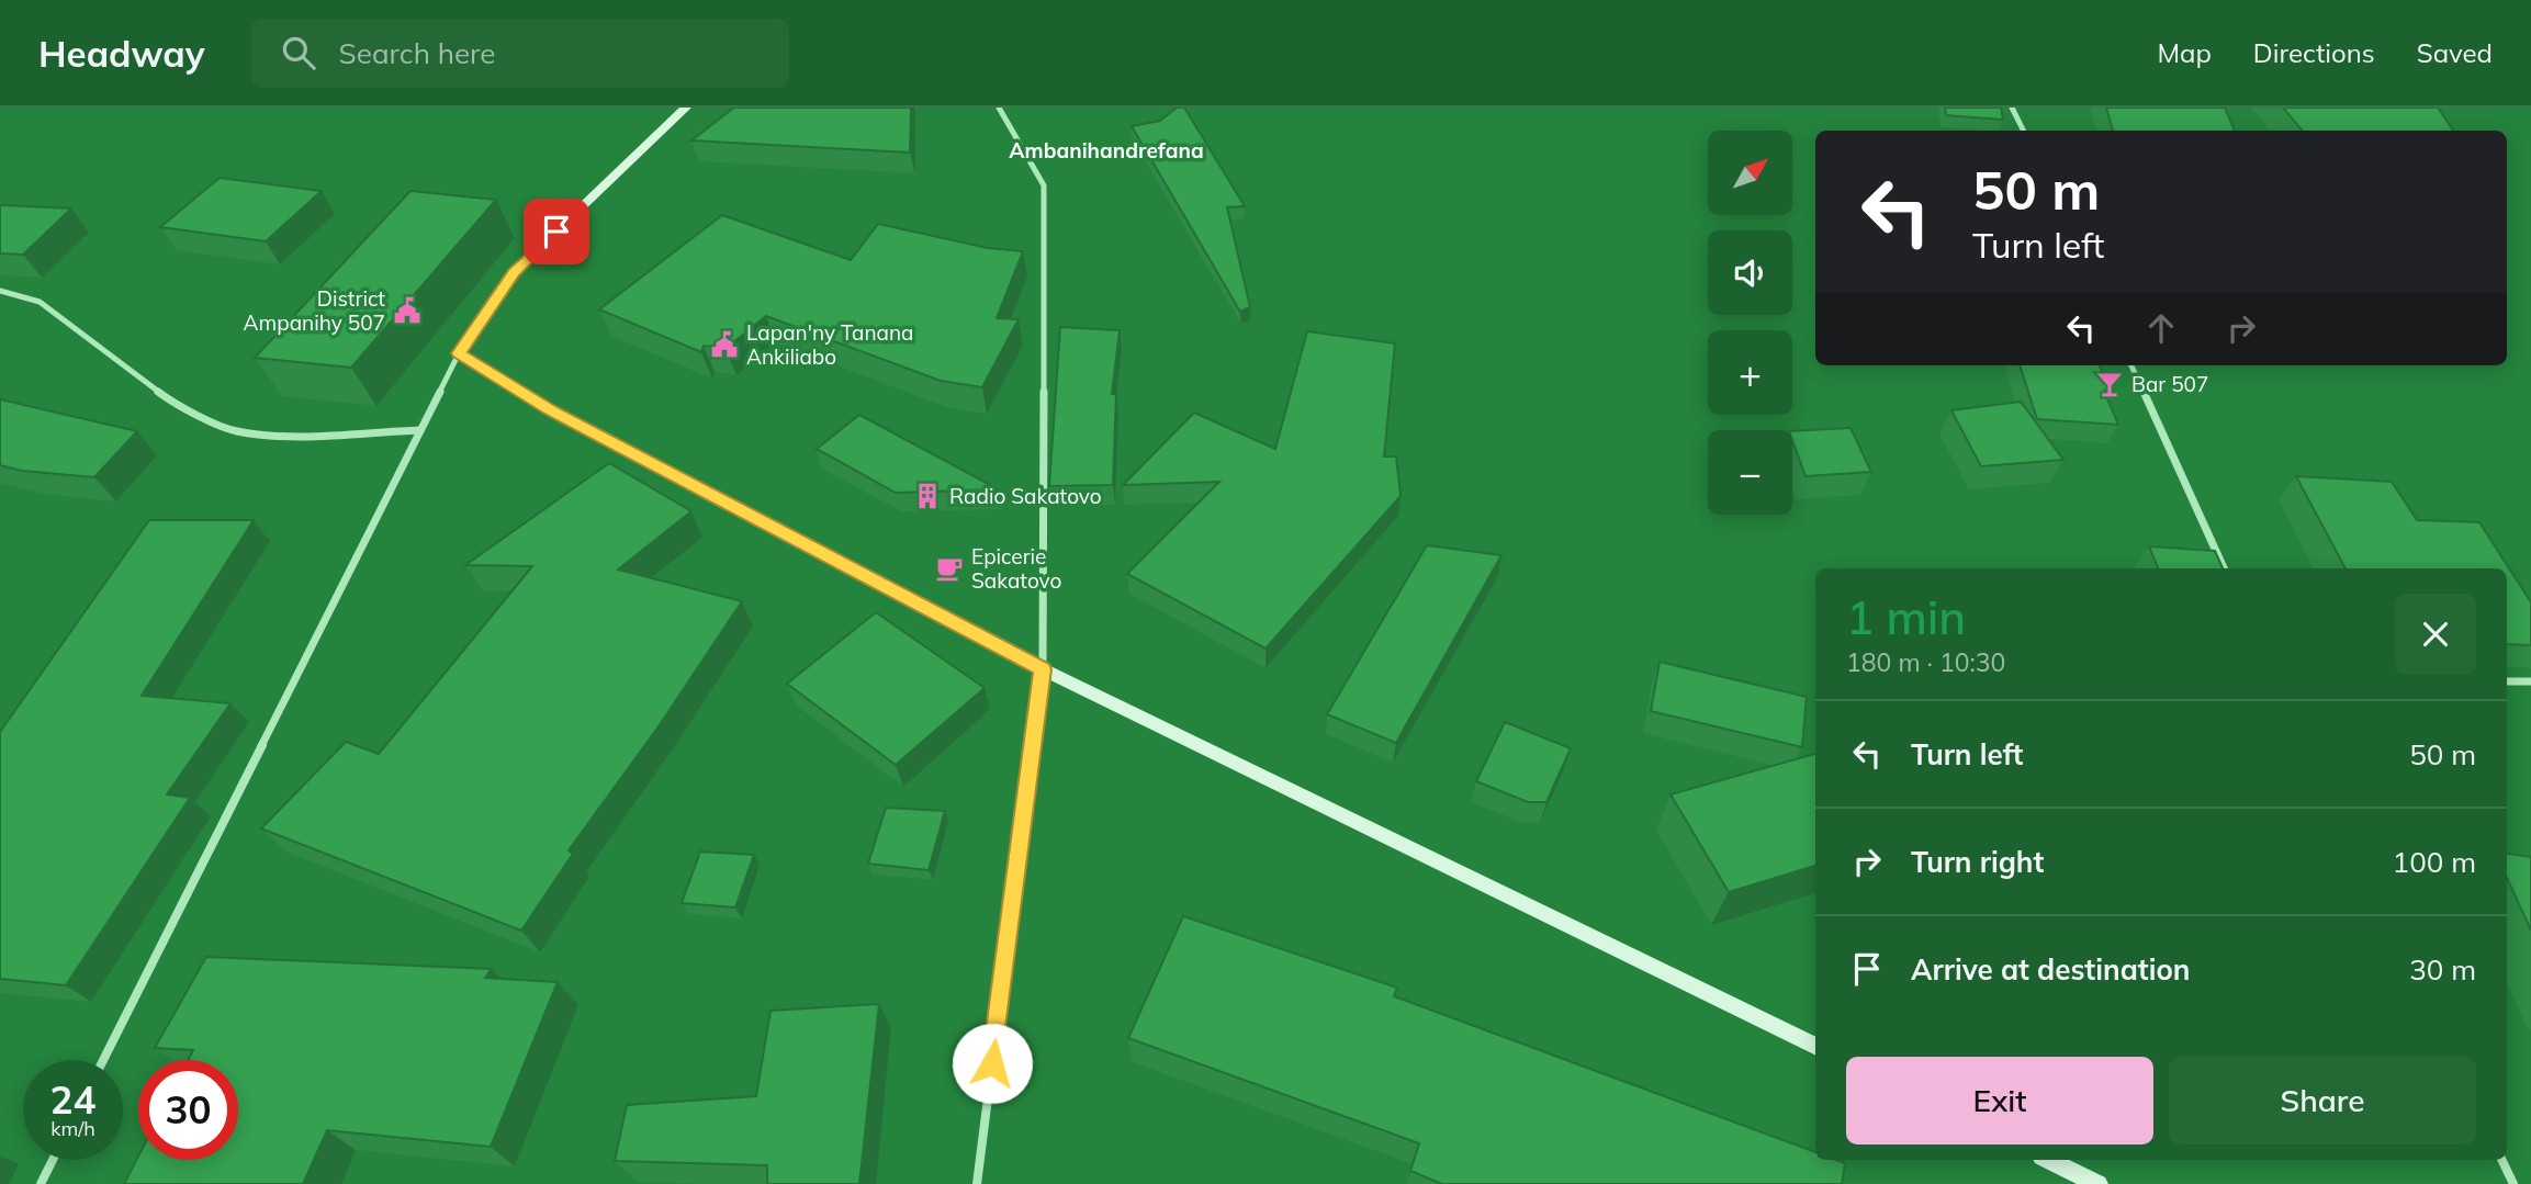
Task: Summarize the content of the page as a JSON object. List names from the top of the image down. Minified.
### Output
{"districts":["Ambanihandrefana"],"places":{"public building":["District Ampanihy 507","Lapan'ny Tanana Ankiliabo"],"bar":["Bar 507"],"building":["Radio Sakatovo"],"cafe":["Epicerie Sakatovo"]},"north":"top right","page":{"header":"Headway","search":"Search here","nav":["Map","Directions","Saved"],"map_buttons":["+","−"],"turn":["50 m","Turn left"],"heading":["1 min","180 m · 10:30"],"list":[{"name":"Turn left","value":"50 m"},{"name":"Turn right","value":"100 m"},{"name":"Arrive at destination","value":"30 m"}],"buttons":["Exit","Share"],"speed":"24 km/h","limit":"30"}}
